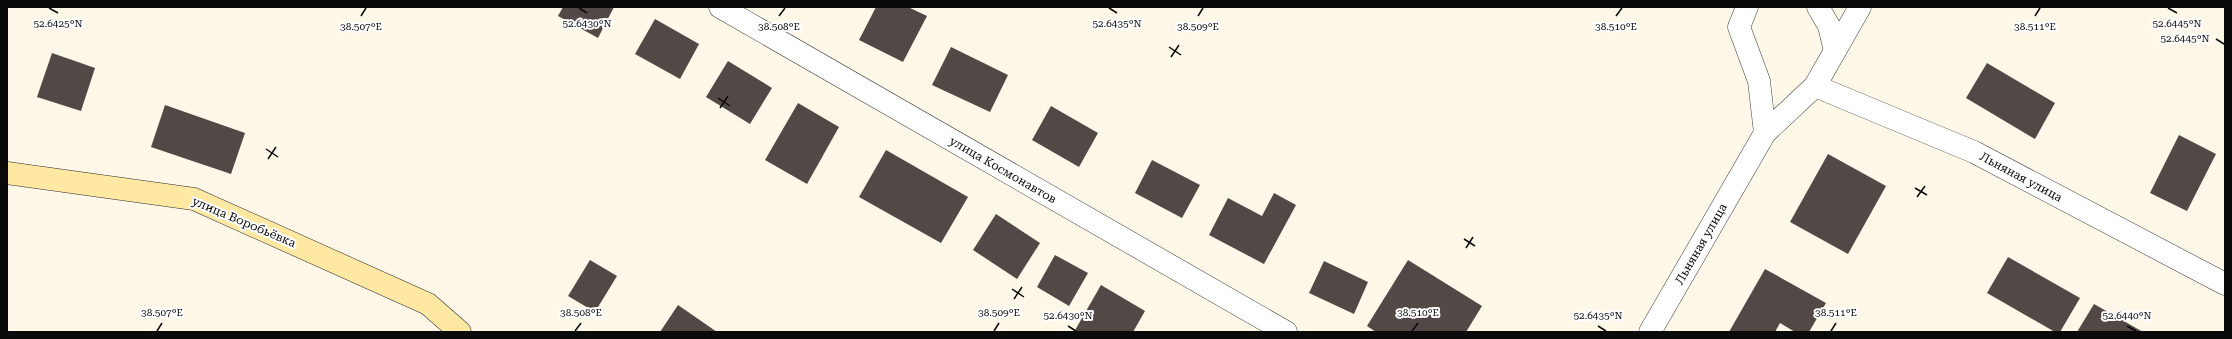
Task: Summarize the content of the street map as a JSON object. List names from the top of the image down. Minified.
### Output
{"streets":{"main road":["улица Воробьёвка"],"street":["улица Космонавтов","Льняная улица"]},"coordinates":["52.6445°N","52.6425°N","52.6430°N","52.6435°N","38.511°E","38.507°E","38.508°E","38.509°E","38.510°E","52.6440°N"]}
